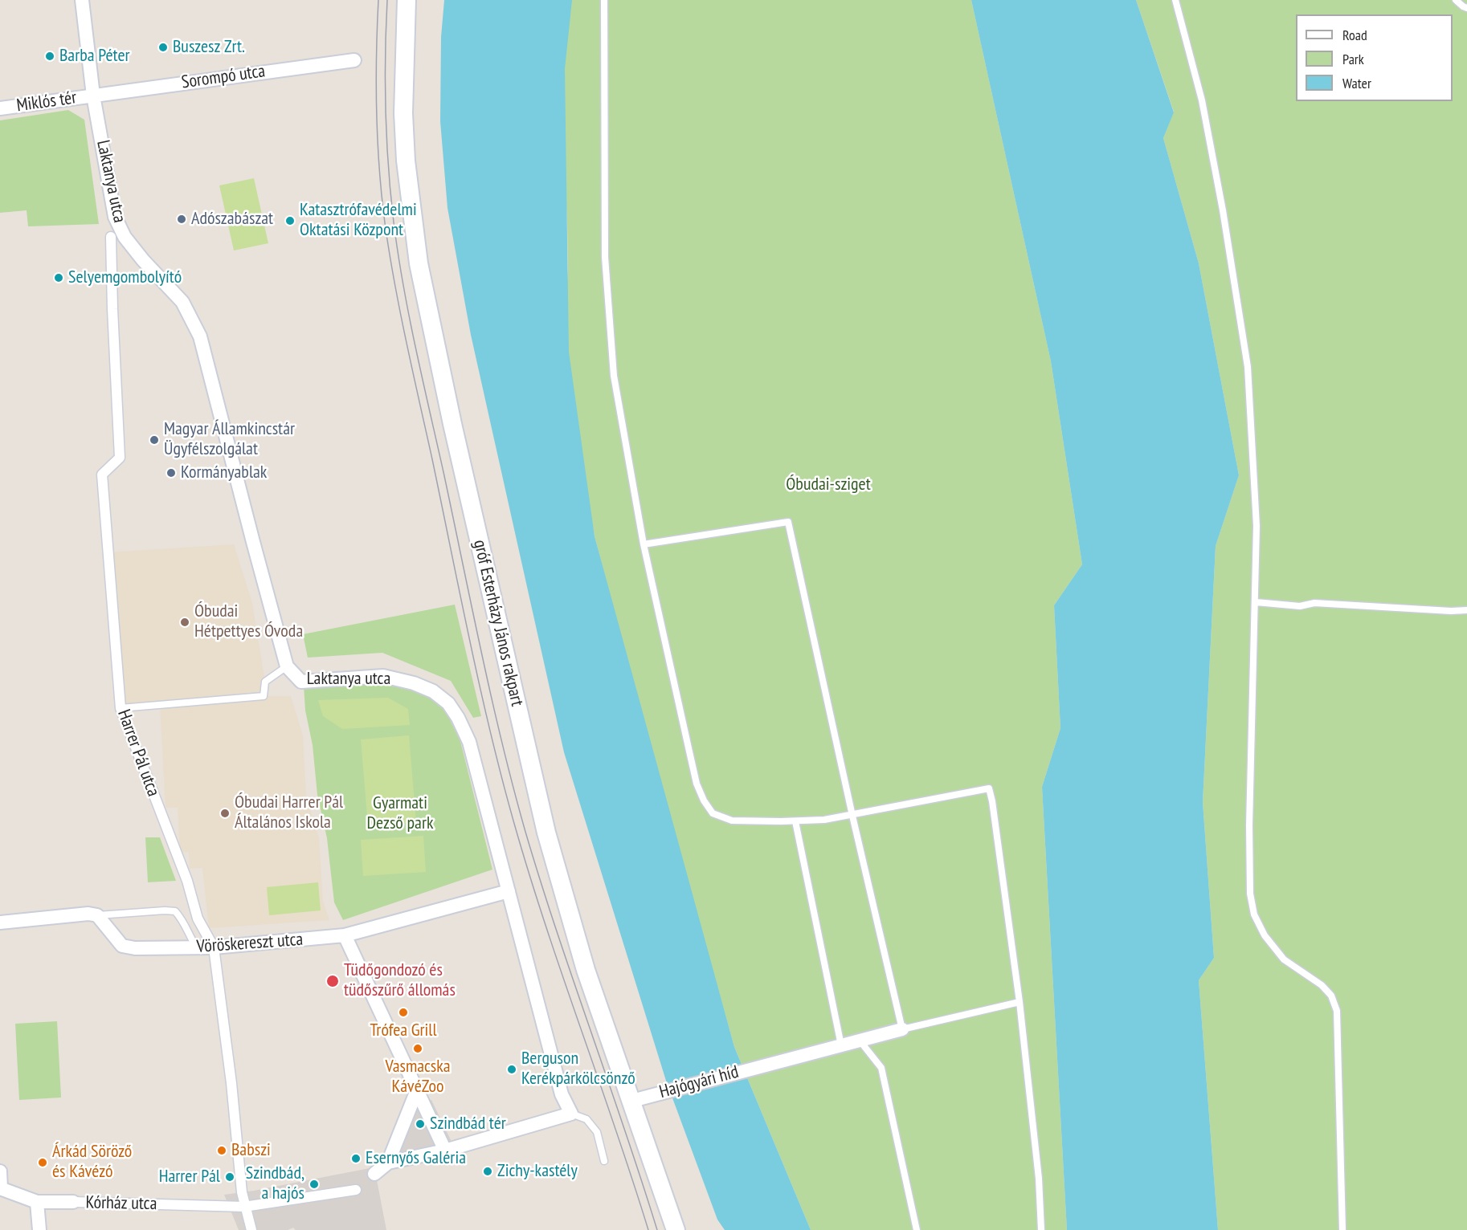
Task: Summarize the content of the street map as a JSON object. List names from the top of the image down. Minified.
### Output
{"streets":{"main road":["gróf Esterházy János rakpart"],"street":["Sorompó utca","Miklós tér","Laktanya utca","Harrer Pál utca","Vöröskereszt utca","Hajógyári híd","Kórház utca"]},"crossings":[["Sorompó utca","Miklós tér"],["Sorompó utca","Laktanya utca"],["Miklós tér","Laktanya utca"],["Laktanya utca","Vöröskereszt utca"],["gróf Esterházy János rakpart","Hajógyári híd"],["Harrer Pál utca","Vöröskereszt utca"],["Harrer Pál utca","Kórház utca"]],"parks":["Óbudai-sziget","Gyarmati Dezső park"],"places":["Buszesz Zrt.","Barba Péter","Adószabászat","Katasztrófavédelmi Oktatási Központ","Selyemgombolyító","Magyar Államkincstár Ügyfélszolgálat","Kormányablak","Óbudai Hétpettyes Óvoda","Óbudai Harrer Pál Általános Iskola","Tüdőgondozó és tüdőszűrő állomás","Trófea Grill","Vasmacska KávéZoo","Berguson Kerékpárkölcsönző","Szindbád tér","Babszi","Esernyős Galéria","Árkád Söröző és Kávézó","Zichy-kastély","Harrer Pál","Szindbád, a hajós"],"legend":["Road","Park","Water"]}
